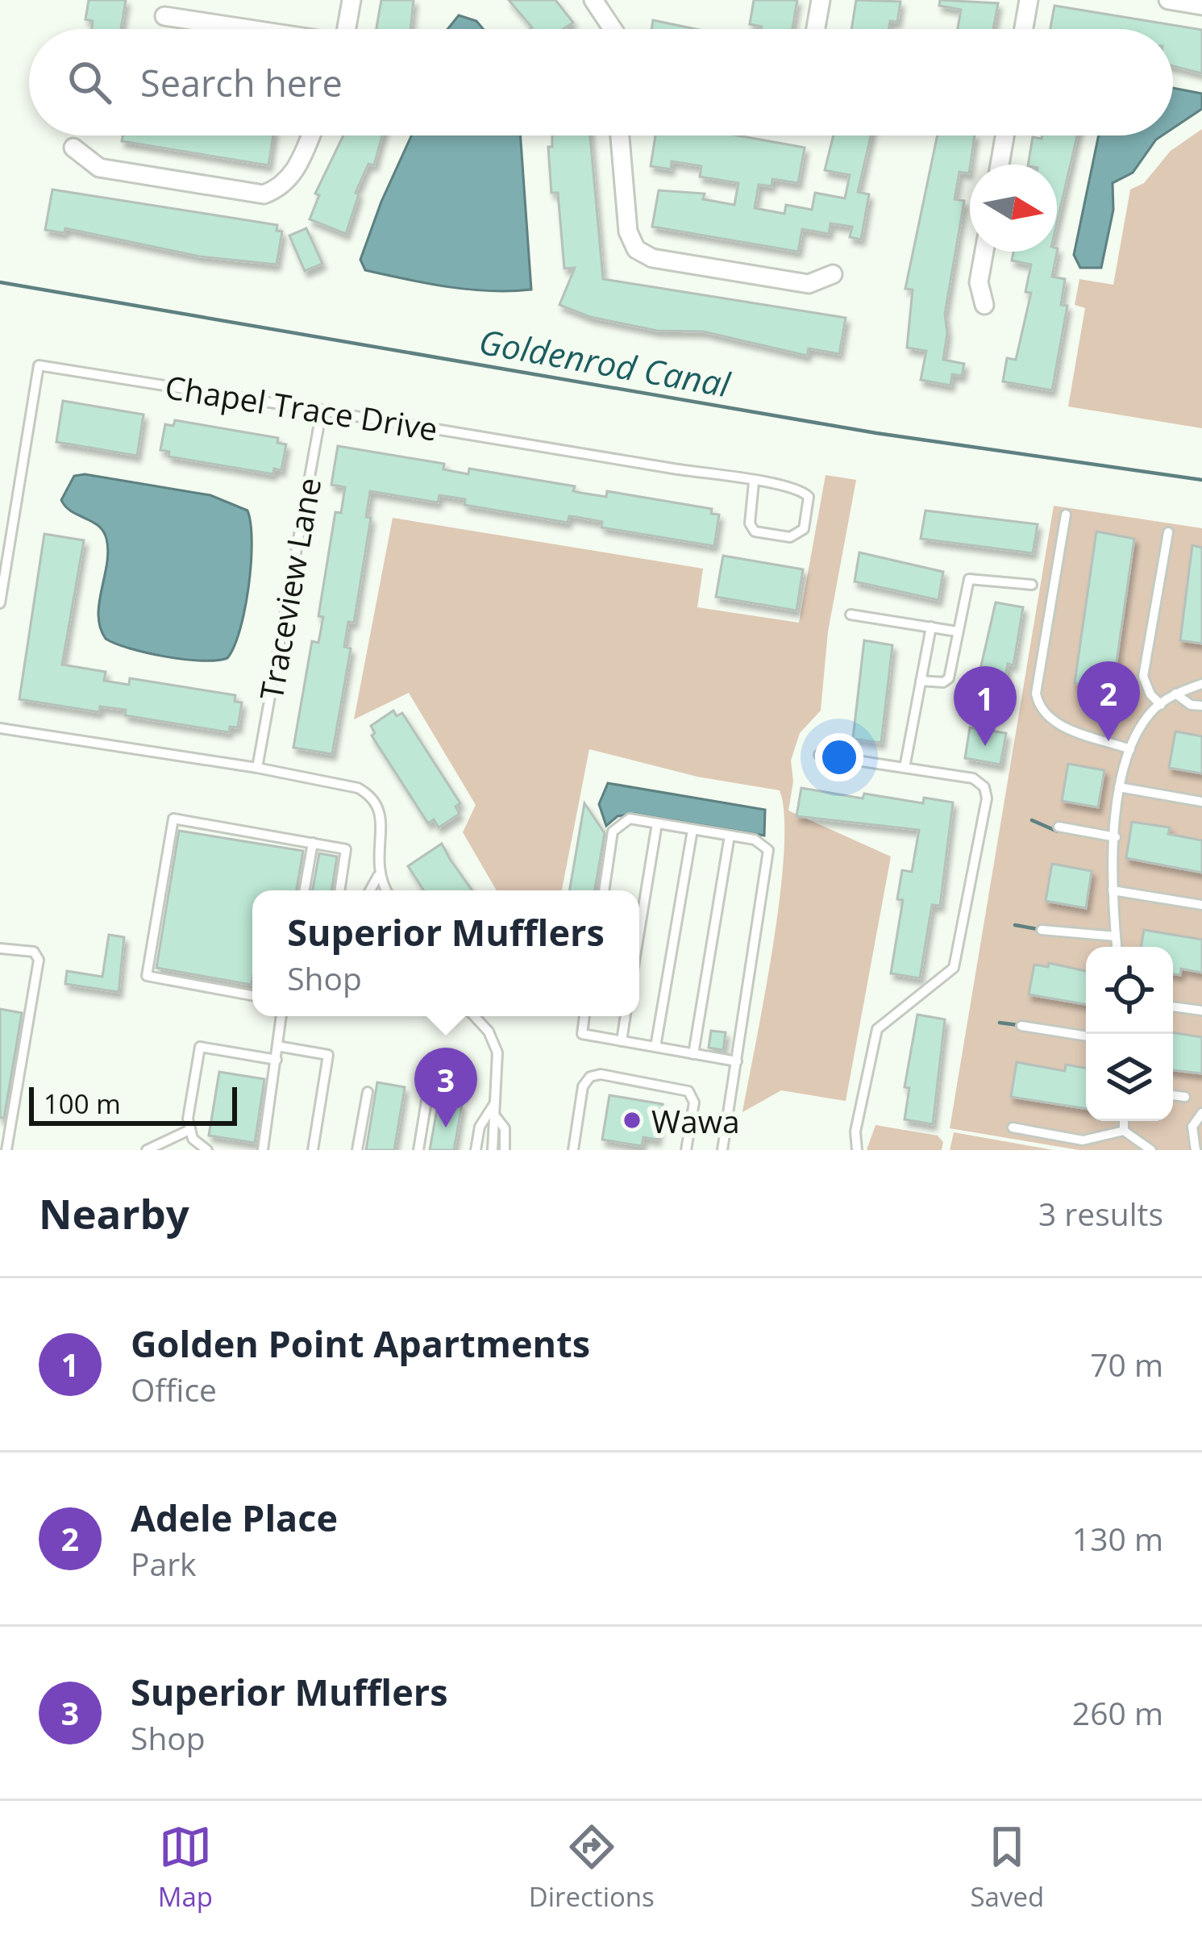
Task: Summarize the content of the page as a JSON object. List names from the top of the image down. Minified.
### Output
{"streets":{"lane":["Chapel Trace Drive","Traceview Lane"]},"crossings":[["Chapel Trace Drive","Traceview Lane"]],"water":["Goldenrod Canal"],"places":["Wawa"],"scale_bar":"100 m","north":"right","page":{"search":"Search here","pins":["2","1","3"],"popup":["Superior Mufflers","Shop"],"scale":"100 m","heading":["Nearby","3 results"],"list":[{"mark":"1","name":"Golden Point Apartments","note":"Office","value":"70 m"},{"mark":"2","name":"Adele Place","note":"Park","value":"130 m"},{"mark":"3","name":"Superior Mufflers","note":"Shop","value":"260 m"}],"nav":["Map","Directions","Saved"]}}
